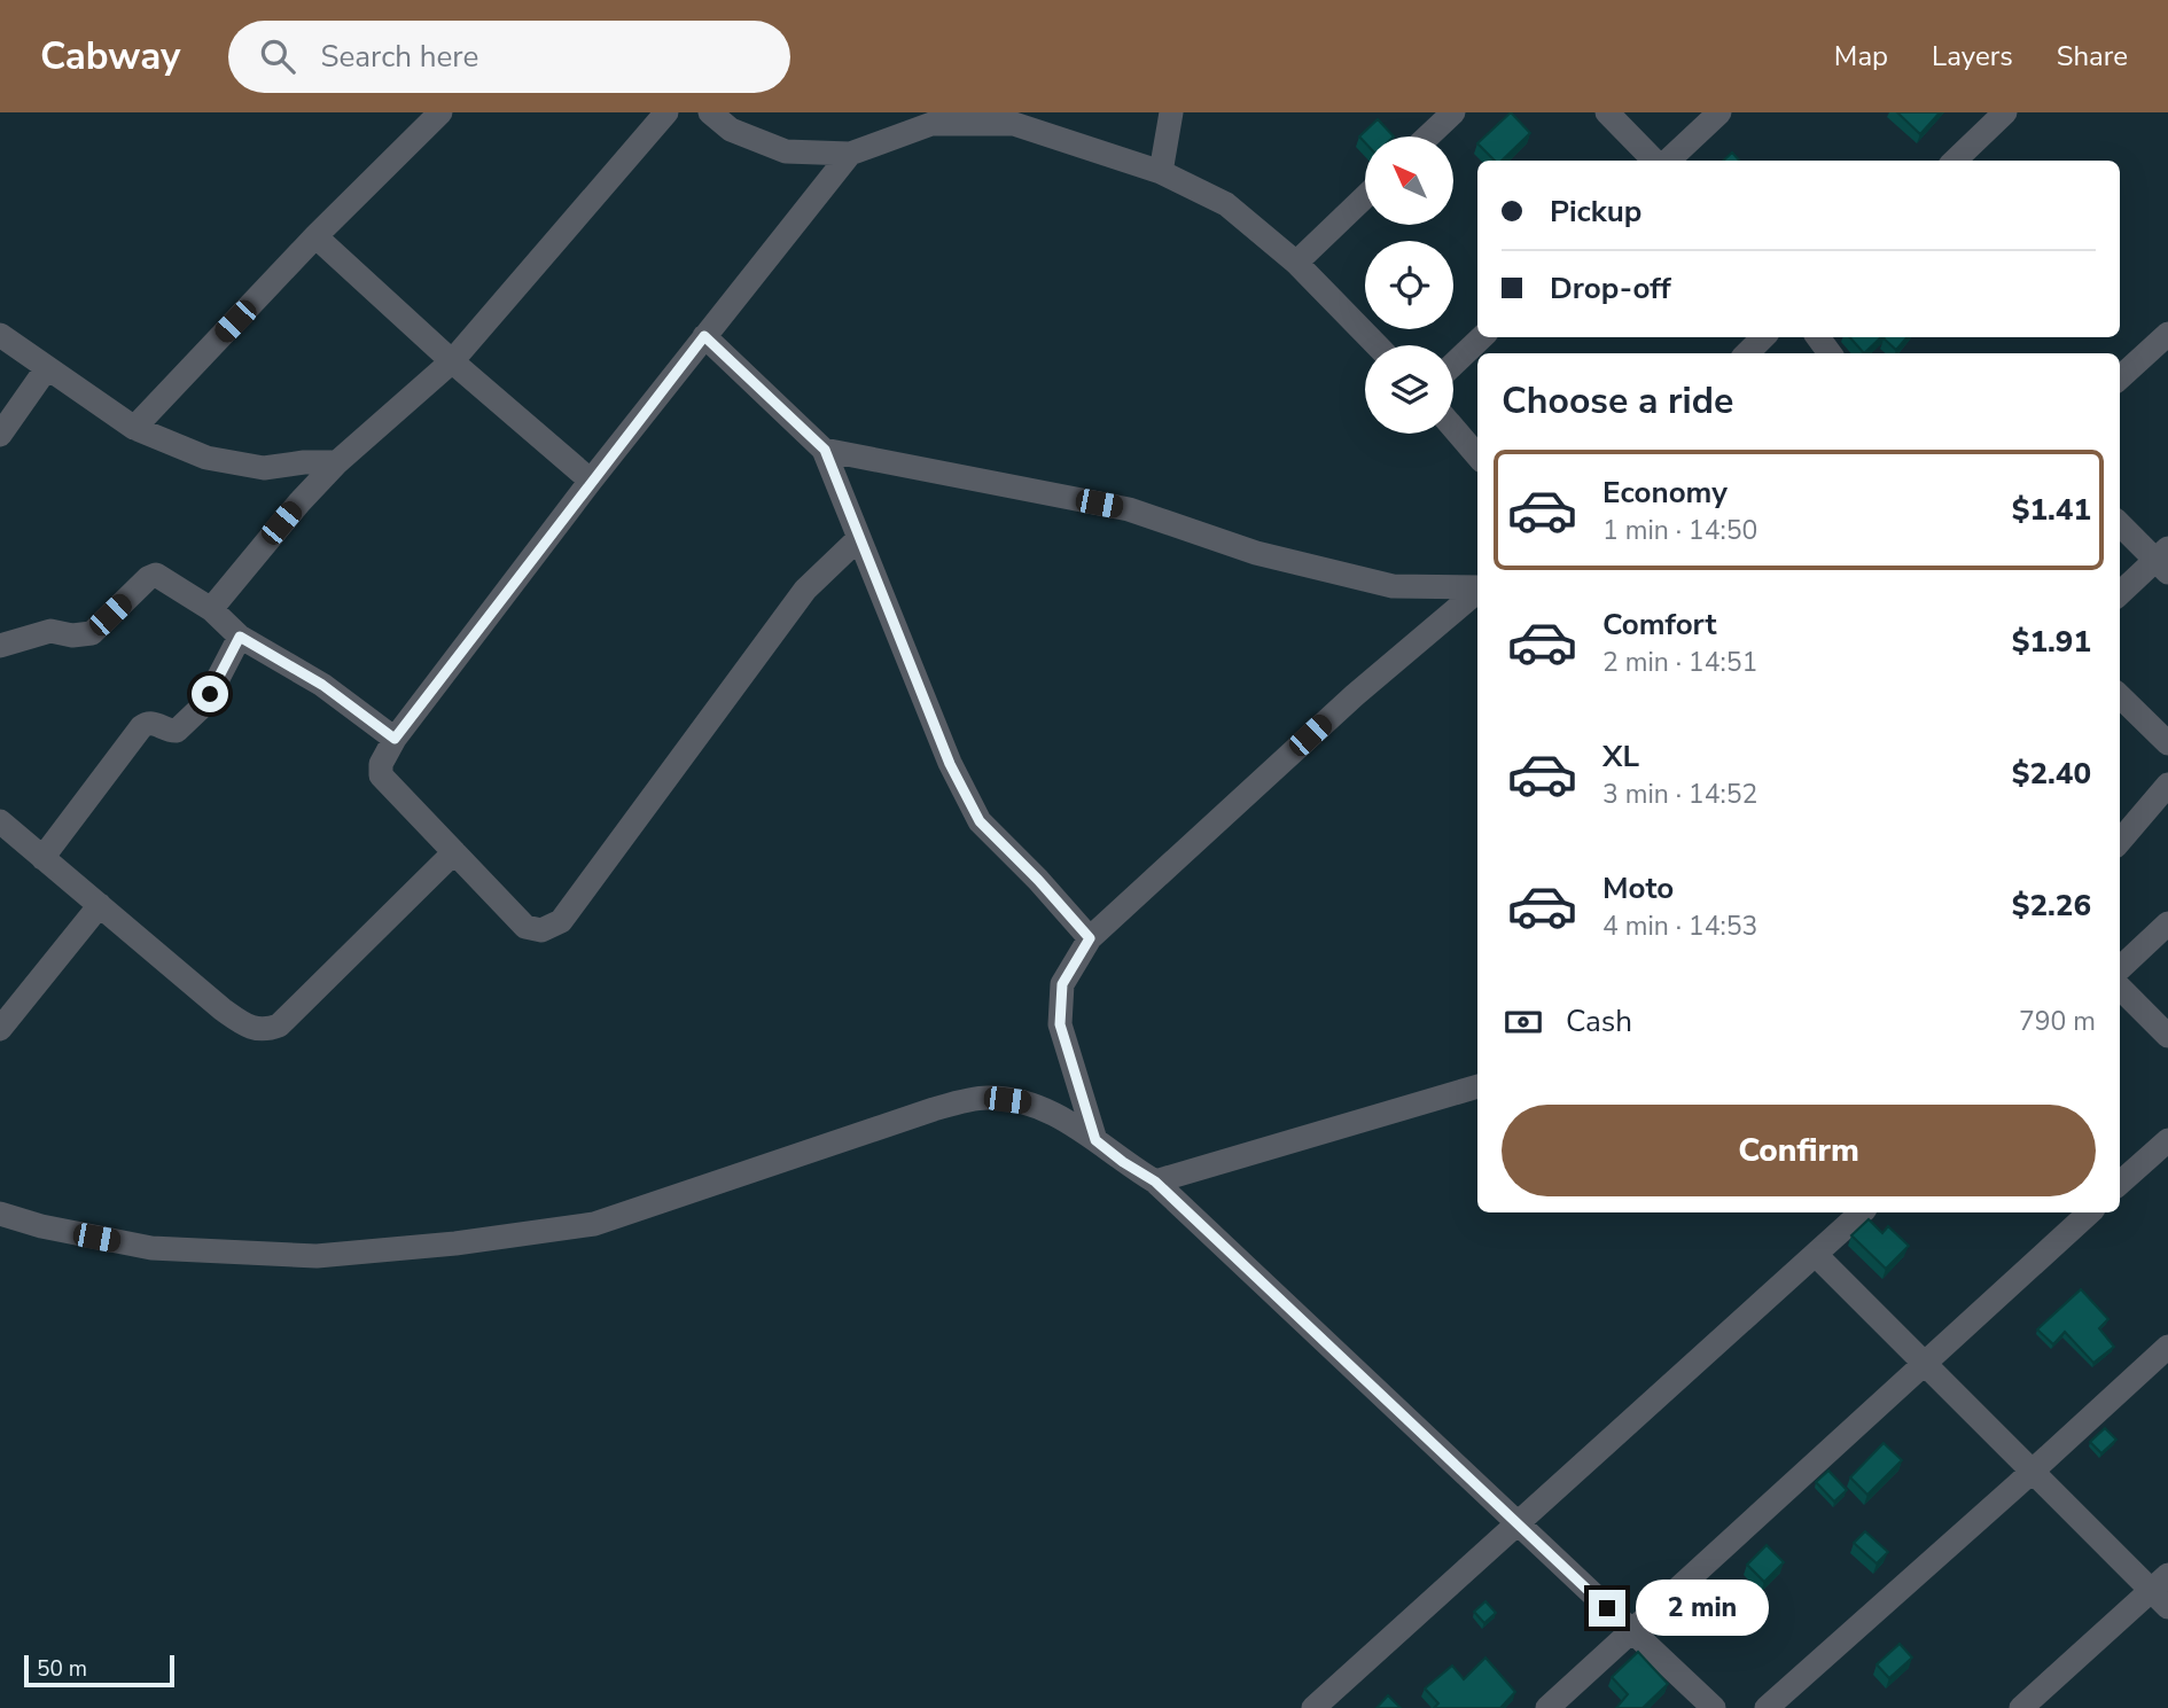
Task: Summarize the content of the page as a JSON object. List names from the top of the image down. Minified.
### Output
{"scale_bar":"50 m","north":"top left","page":{"header":"Cabway","search":"Search here","nav":["Map","Layers","Share"],"banner":["Pickup","Drop-off"],"heading":"Choose a ride","list":[{"name":"Economy","note":"1 min · 14:50","value":"$1.41"},{"name":"Comfort","note":"2 min · 14:51","value":"$1.91"},{"name":"XL","note":"3 min · 14:52","value":"$2.40"},{"name":"Moto","note":"4 min · 14:53","value":"$2.26"}],"pay":["Cash","790 m"],"buttons":"Confirm","bubble":"2 min","scale":"50 m"}}
